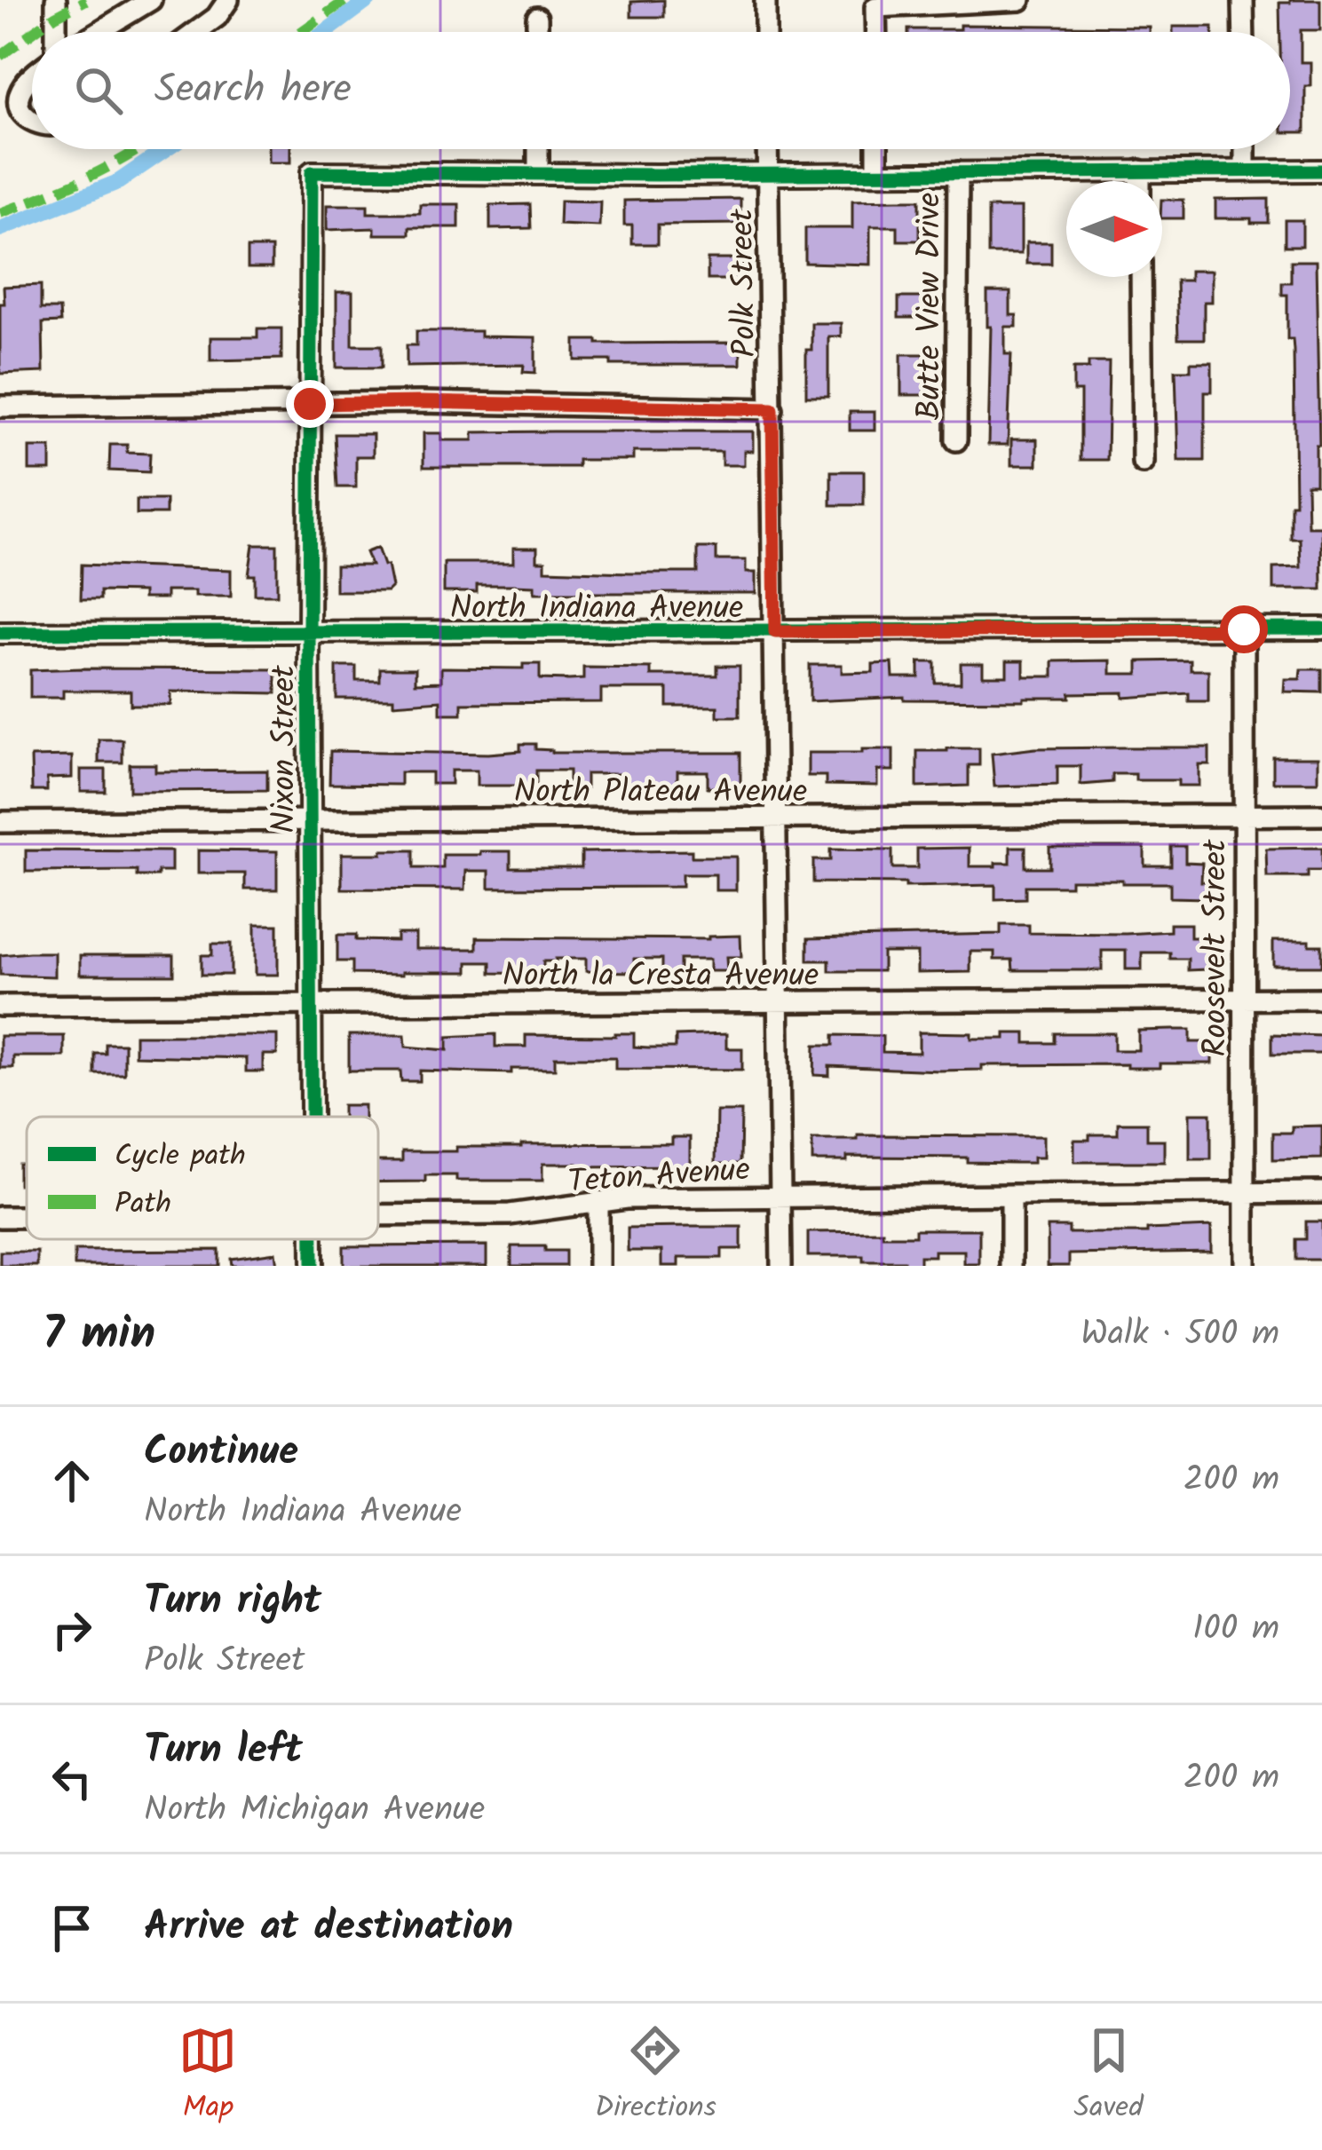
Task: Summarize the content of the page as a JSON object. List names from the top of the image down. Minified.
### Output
{"streets":{"street":["Polk Street","Butte View Drive","North Indiana Avenue","Nixon Street","North Plateau Avenue","Roosevelt Street","North la Cresta Avenue","Teton Avenue"]},"crossings":[["Polk Street","North Indiana Avenue"],["Polk Street","North Plateau Avenue"],["Polk Street","North la Cresta Avenue"],["Polk Street","Teton Avenue"],["North Indiana Avenue","Nixon Street"],["North Indiana Avenue","Roosevelt Street"],["Nixon Street","North Plateau Avenue"],["Nixon Street","North la Cresta Avenue"],["North Plateau Avenue","Roosevelt Street"],["Roosevelt Street","North la Cresta Avenue"],["Roosevelt Street","Teton Avenue"]],"legend":["Cycle path","Path"],"north":"right","page":{"search":"Search here","heading":["7 min","Walk · 500 m"],"list":[["Continue","North Indiana Avenue","200 m"],["Turn right","Polk Street","100 m"],["Turn left","North Michigan Avenue","200 m"],"Arrive at destination"],"nav":["Map","Directions","Saved"]}}
